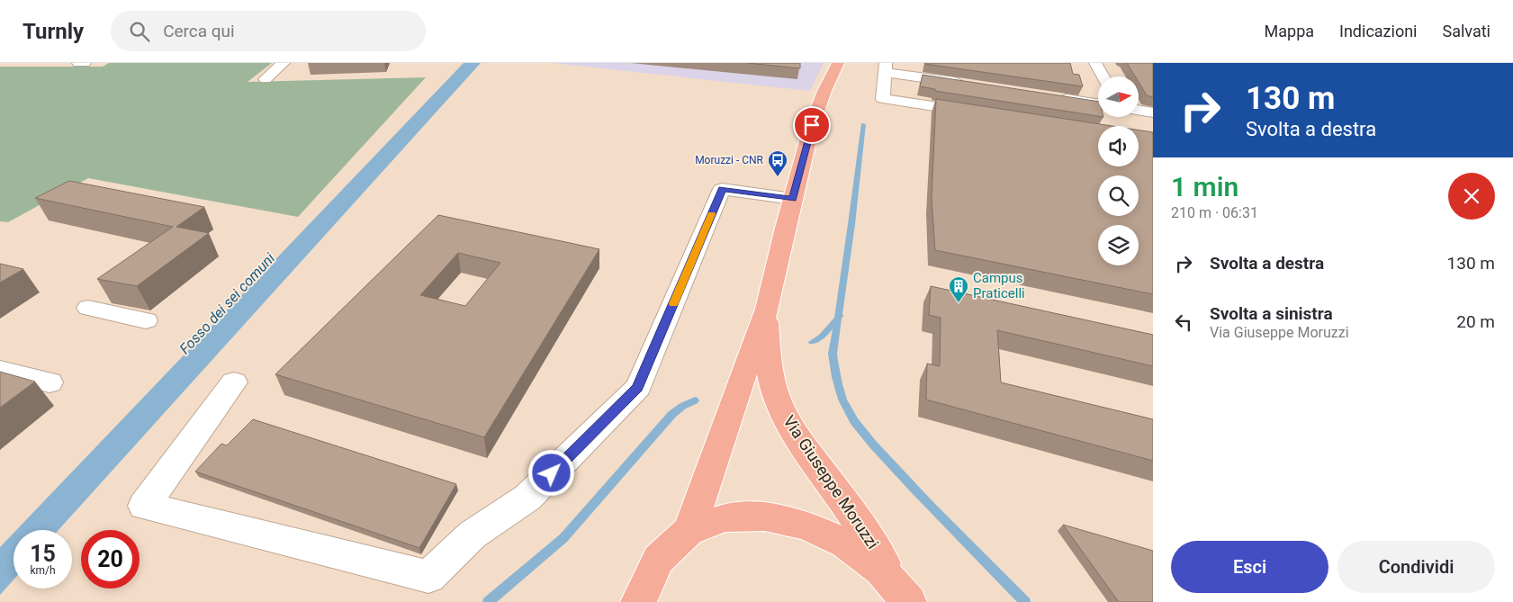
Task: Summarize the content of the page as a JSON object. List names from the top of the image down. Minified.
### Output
{"streets":{"main road":["Via Giuseppe Moruzzi"]},"water":["Fosso dei sei comuni"],"places":{"bus stop":["Moruzzi - CNR"],"building":["Campus Praticelli"]},"north":"right","page":{"header":"Turnly","search":"Cerca qui","nav":["Mappa","Indicazioni","Salvati"],"turn":["130 m","Svolta a destra"],"heading":["1 min","210 m · 06:31"],"list":[{"name":"Svolta a destra","value":"130 m"},{"name":"Svolta a sinistra","note":"Via Giuseppe Moruzzi","value":"20 m"}],"speed":"15 km/h","limit":"20","buttons":["Esci","Condividi"]}}
